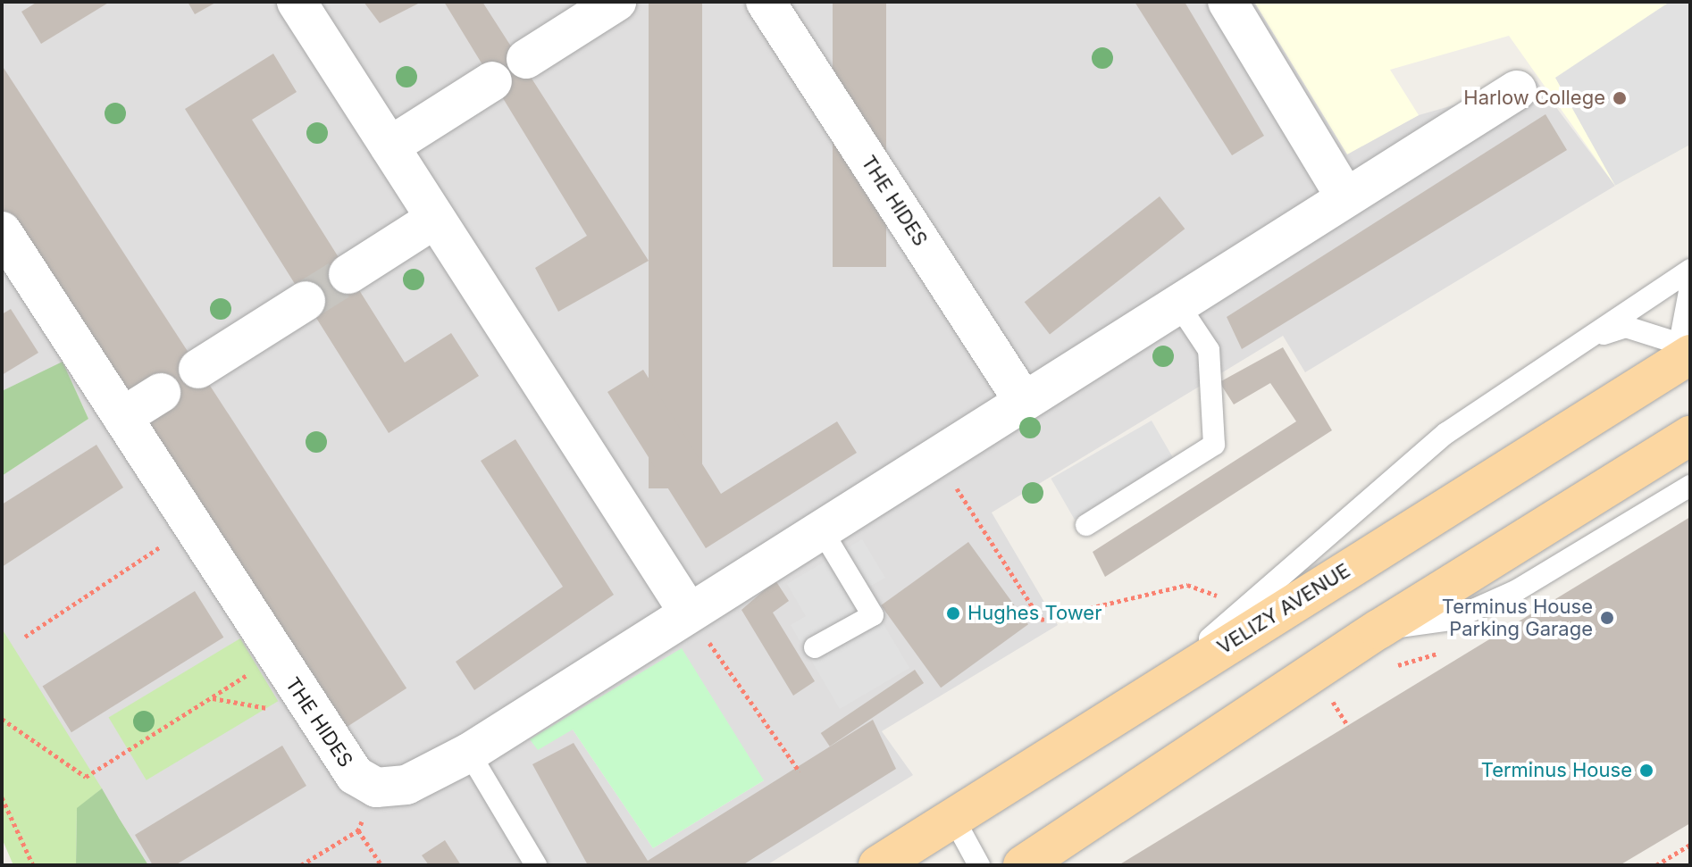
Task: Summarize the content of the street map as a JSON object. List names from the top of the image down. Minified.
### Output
{"streets":{"main road":["VELIZY AVENUE"],"street":["THE HIDES"]},"places":["Harlow College","Hughes Tower","Terminus House Parking Garage","Terminus House"]}
